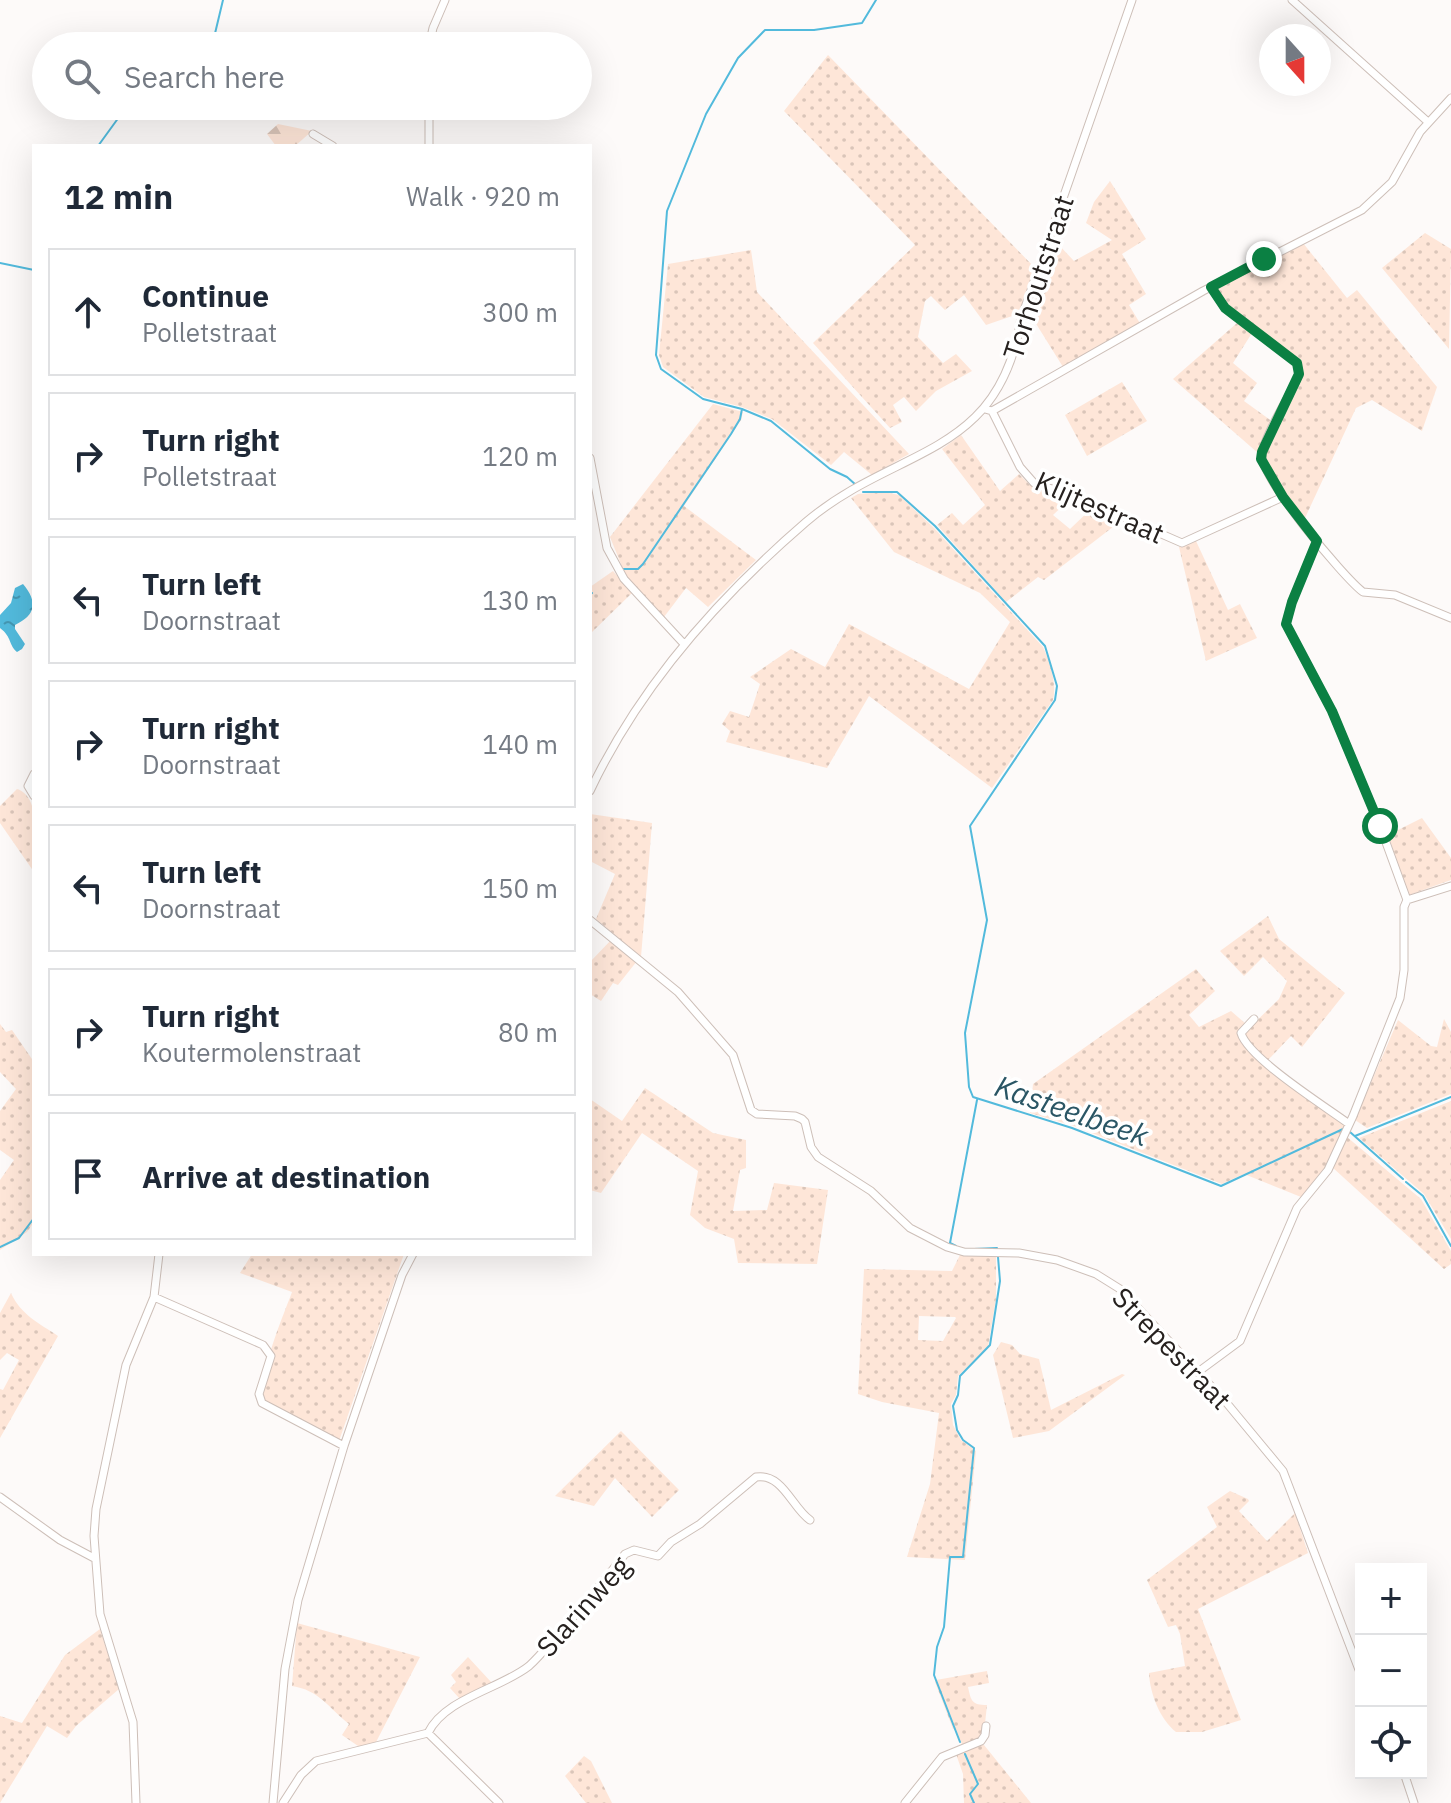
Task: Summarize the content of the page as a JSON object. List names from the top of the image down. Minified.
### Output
{"streets":{"street":["Torhoutstraat","Klijtestraat","Strepestraat","Slarinweg"]},"crossings":[["Torhoutstraat","Klijtestraat"]],"water":["Kasteelbeek"],"north":"bottom","page":{"search":"Search here","heading":["12 min","Walk · 920 m"],"list":[["Continue","Polletstraat","300 m"],["Turn right","Polletstraat","120 m"],["Turn left","Doornstraat","130 m"],["Turn right","Doornstraat","140 m"],["Turn left","Doornstraat","150 m"],["Turn right","Koutermolenstraat","80 m"],"Arrive at destination"],"map_buttons":["+","−"]}}
